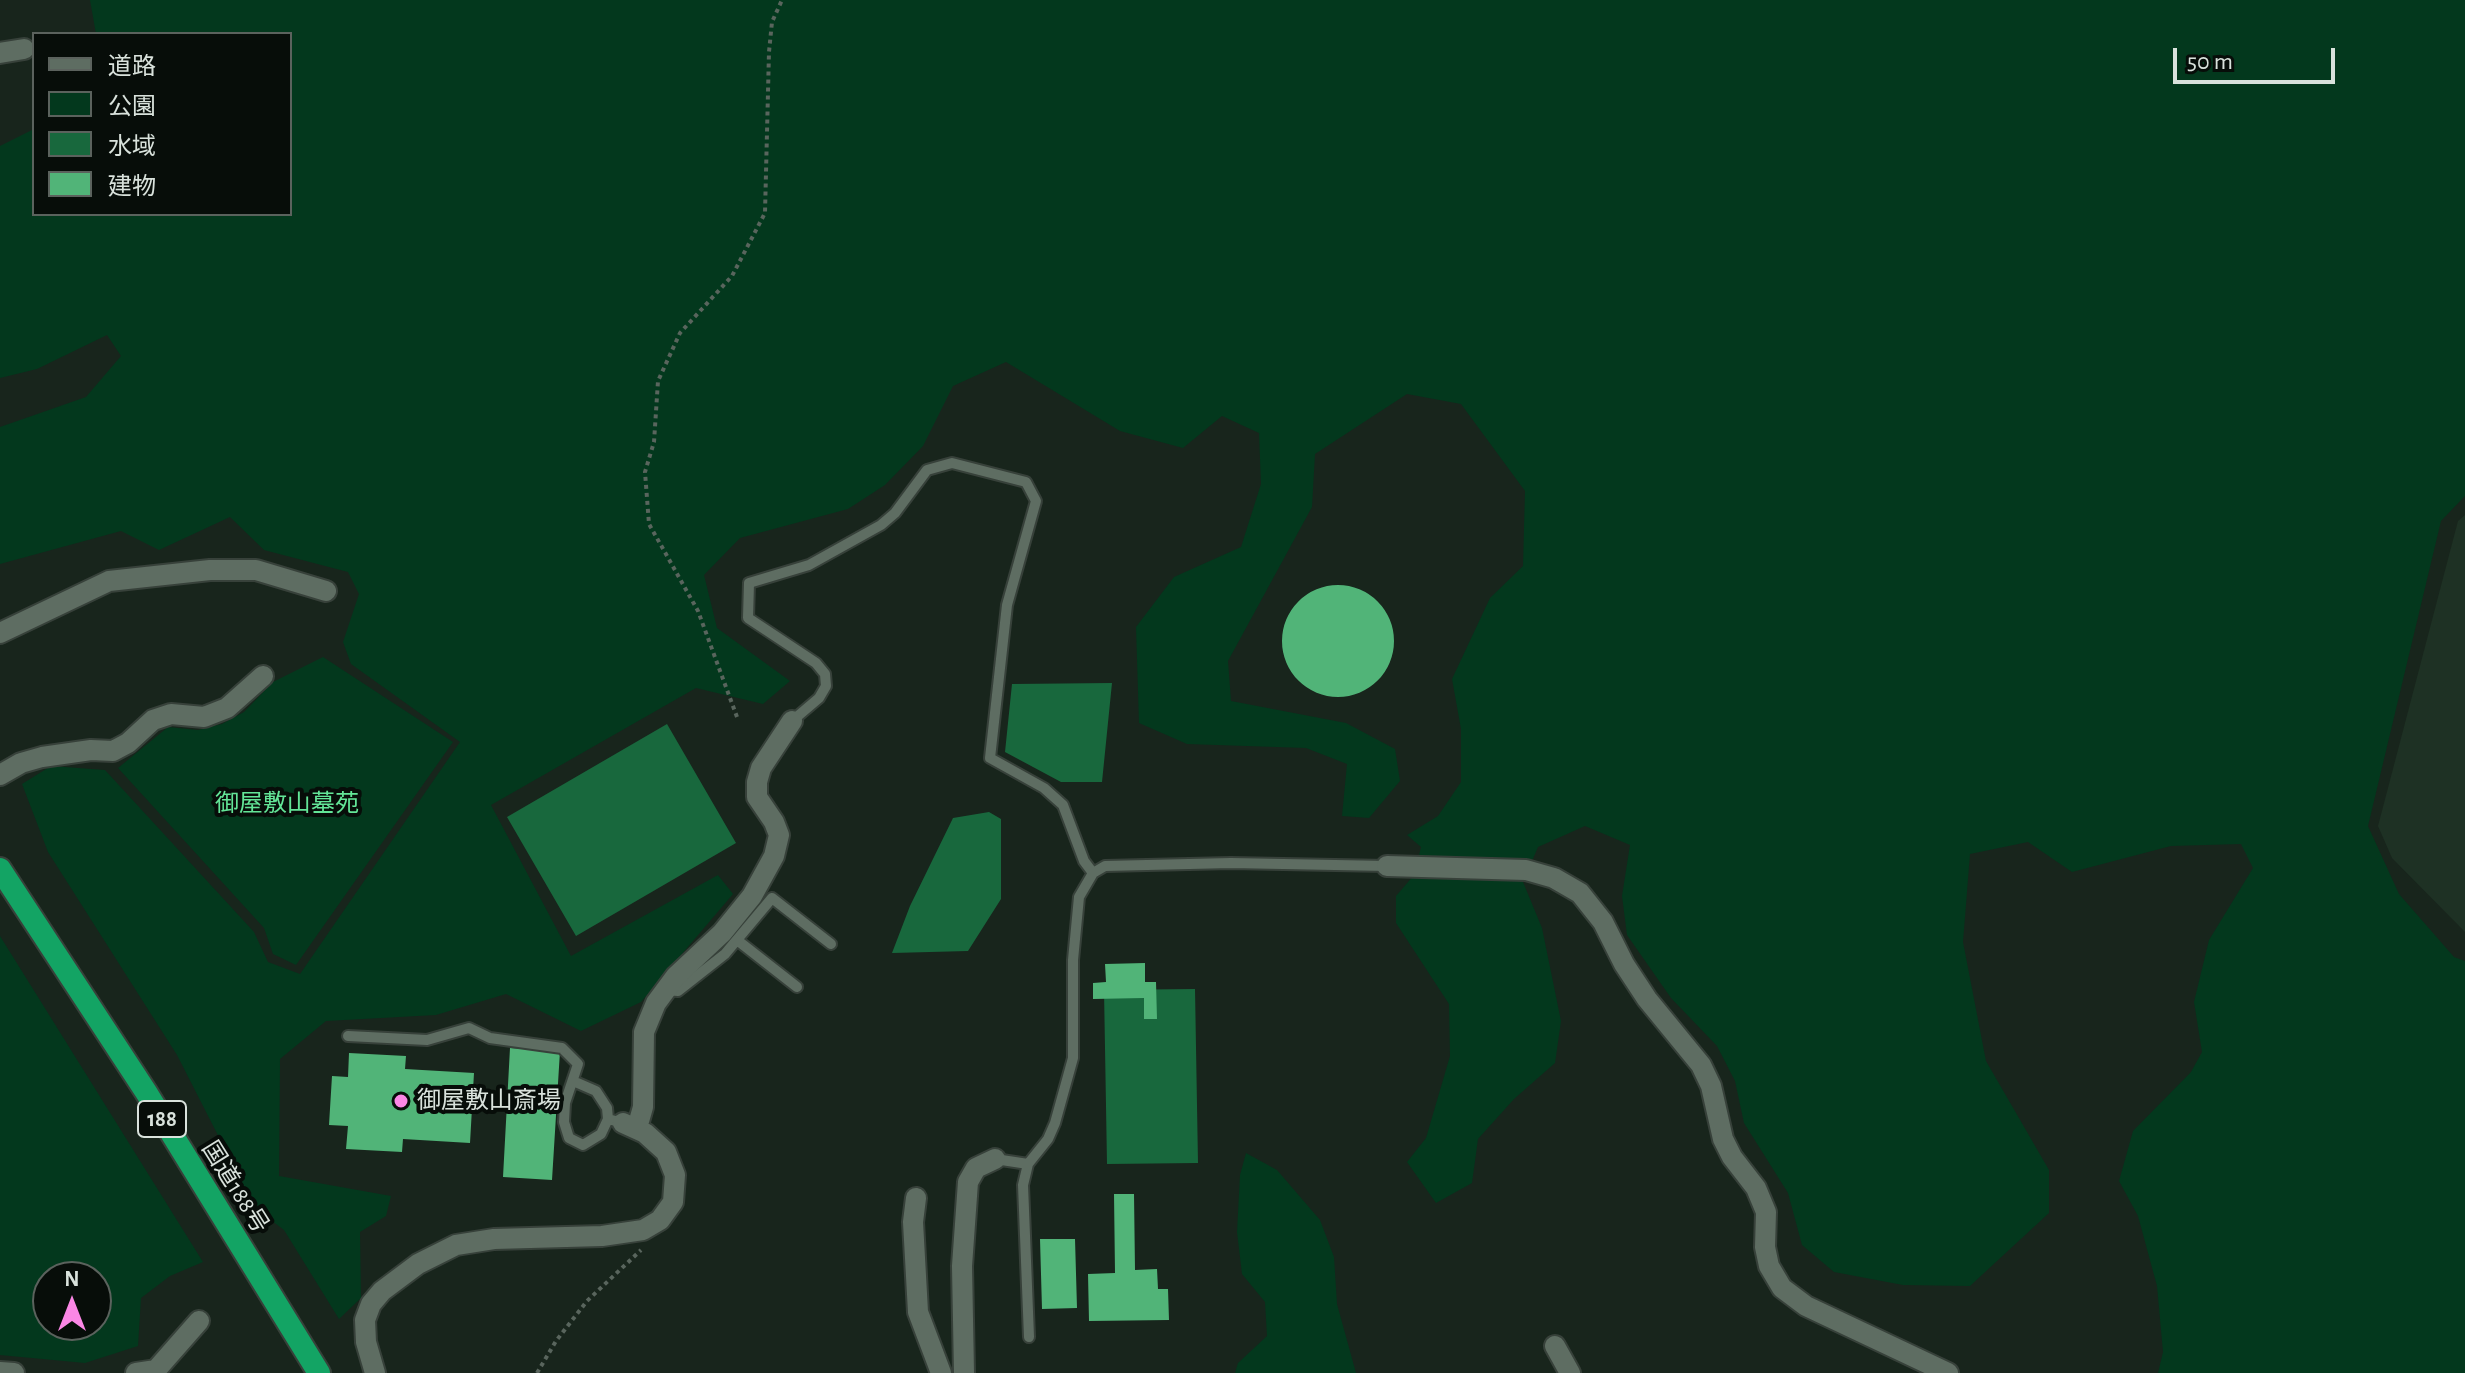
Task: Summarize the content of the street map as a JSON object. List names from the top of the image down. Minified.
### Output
{"streets":{"highway":["188","国道188号"]},"parks":["御屋敷山墓苑"],"places":["御屋敷山斎場"],"legend":["道路","公園","水域","建物"],"scale_bar":"50 m","north":"top"}
